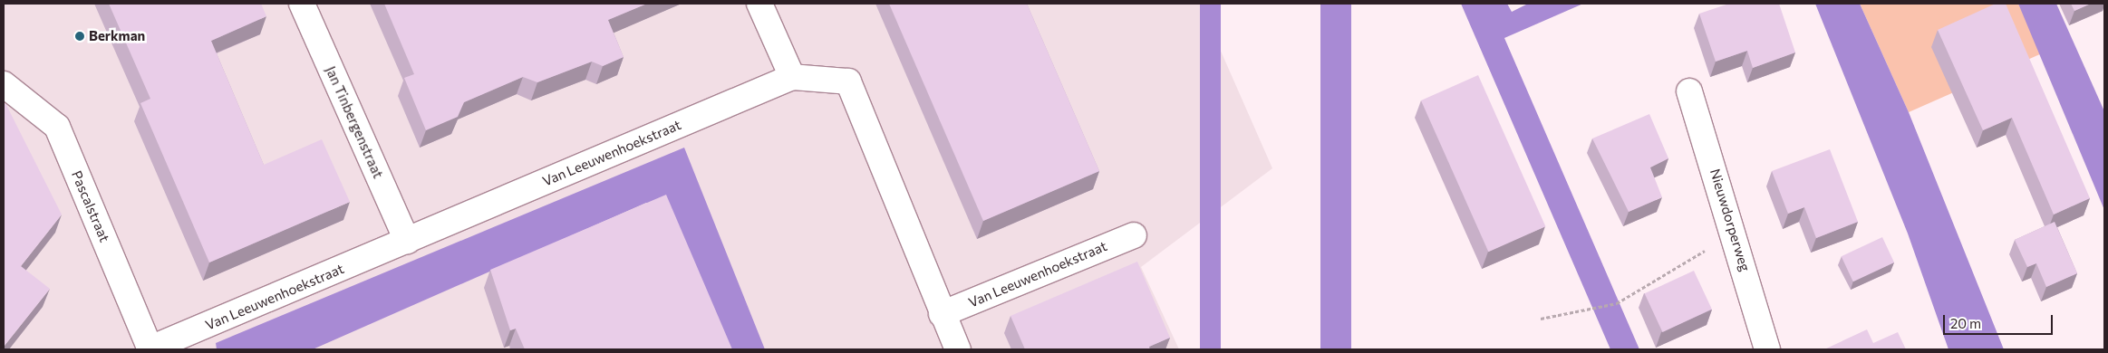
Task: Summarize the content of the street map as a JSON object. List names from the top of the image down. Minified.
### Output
{"streets":{"street":["Jan Tinbergenstraat","Van Leeuwenhoekstraat","Pascalstraat","Nieuwdorperweg"]},"crossings":[["Jan Tinbergenstraat","Van Leeuwenhoekstraat"],["Van Leeuwenhoekstraat","Pascalstraat"]],"places":["Berkman"],"scale_bar":"20 m"}
